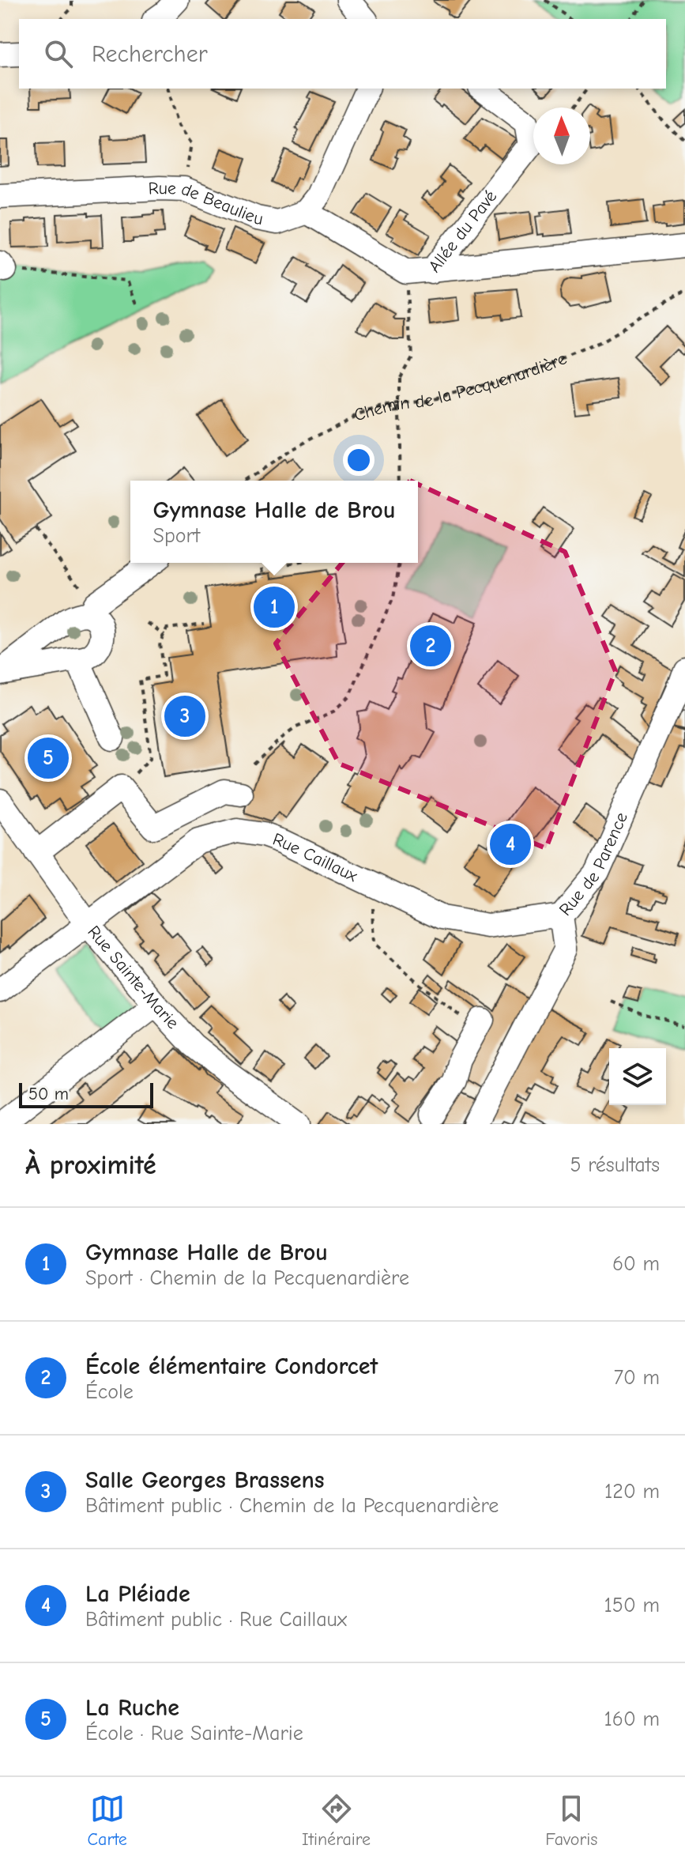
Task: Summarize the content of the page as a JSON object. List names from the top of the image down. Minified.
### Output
{"streets":{"street":["Rue de Beaulieu","Allée du Pavé","Rue Caillaux","Rue de Parence","Rue Sainte-Marie"],"path":["Chemin de la Pecquenardière"]},"crossings":[["Rue de Beaulieu","Allée du Pavé"],["Rue Caillaux","Rue de Parence"],["Rue Caillaux","Rue Sainte-Marie"]],"scale_bar":"50 m","north":"top","page":{"search":"Rechercher","popup":["Gymnase Halle de Brou","Sport"],"pins":["1","2","3","5","4"],"scale":"50 m","heading":["À proximité","5 résultats"],"list":[{"mark":"1","name":"Gymnase Halle de Brou","note":"Sport · Chemin de la Pecquenardière","value":"60 m"},{"mark":"2","name":"École élémentaire Condorcet","note":"École","value":"70 m"},{"mark":"3","name":"Salle Georges Brassens","note":"Bâtiment public · Chemin de la Pecquenardière","value":"120 m"},{"mark":"4","name":"La Pléiade","note":"Bâtiment public · Rue Caillaux","value":"150 m"},{"mark":"5","name":"La Ruche","note":"École · Rue Sainte-Marie","value":"160 m"}],"nav":["Carte","Itinéraire","Favoris"]}}
